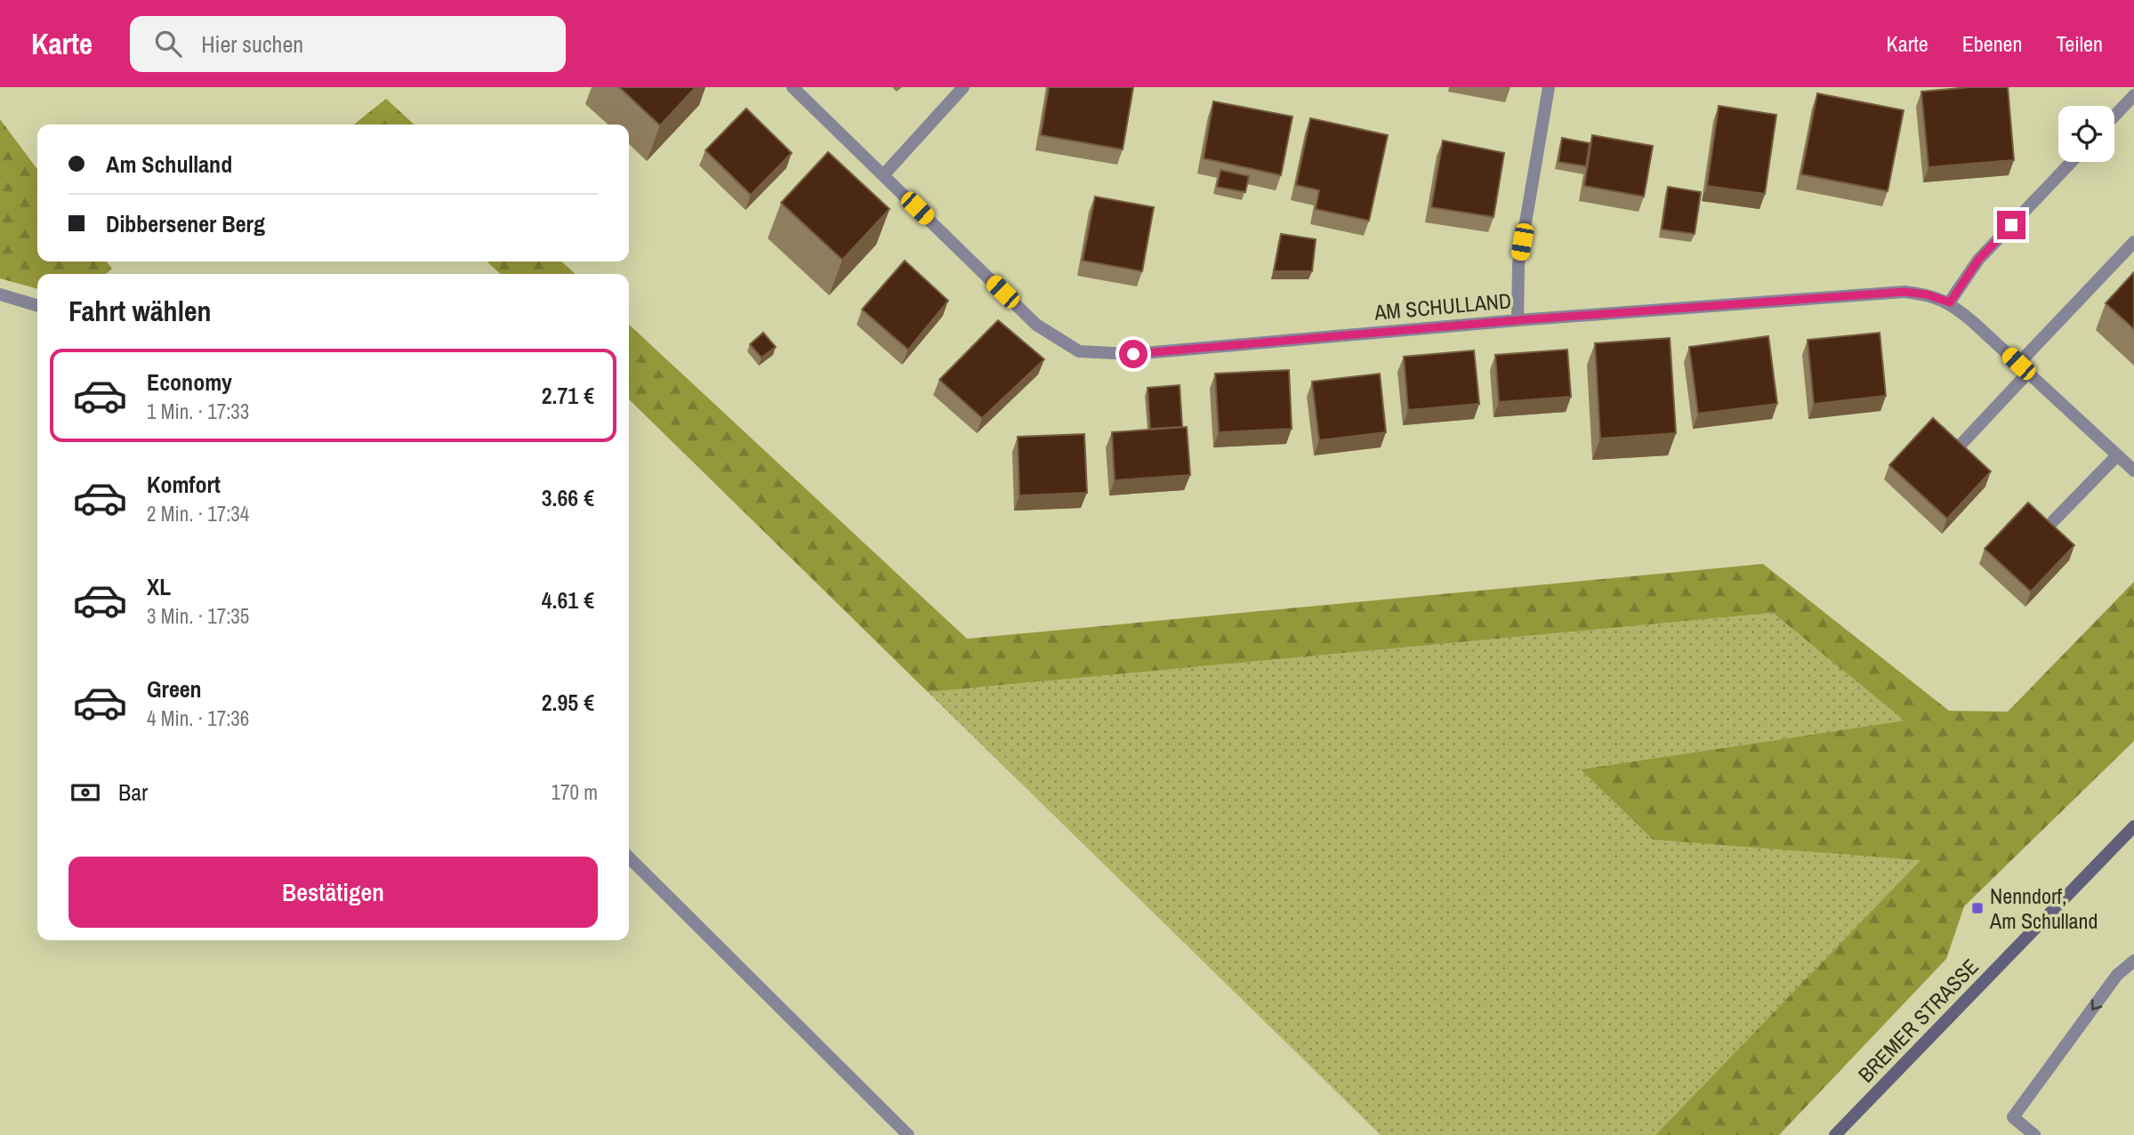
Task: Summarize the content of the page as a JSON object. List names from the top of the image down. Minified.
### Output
{"streets":{"main road":["BREMER STRASSE"],"street":["AM SCHULLAND"]},"places":{"transit":["Nenndorf, Am Schulland"]},"page":{"header":"Karte","search":"Hier suchen","nav":["Karte","Ebenen","Teilen"],"banner":["Am Schulland","Dibbersener Berg"],"heading":"Fahrt wählen","list":[{"name":"Economy","note":"1 Min. · 17:33","value":"2.71 €"},{"name":"Komfort","note":"2 Min. · 17:34","value":"3.66 €"},{"name":"XL","note":"3 Min. · 17:35","value":"4.61 €"},{"name":"Green","note":"4 Min. · 17:36","value":"2.95 €"}],"pay":["Bar","170 m"],"buttons":"Bestätigen"}}
